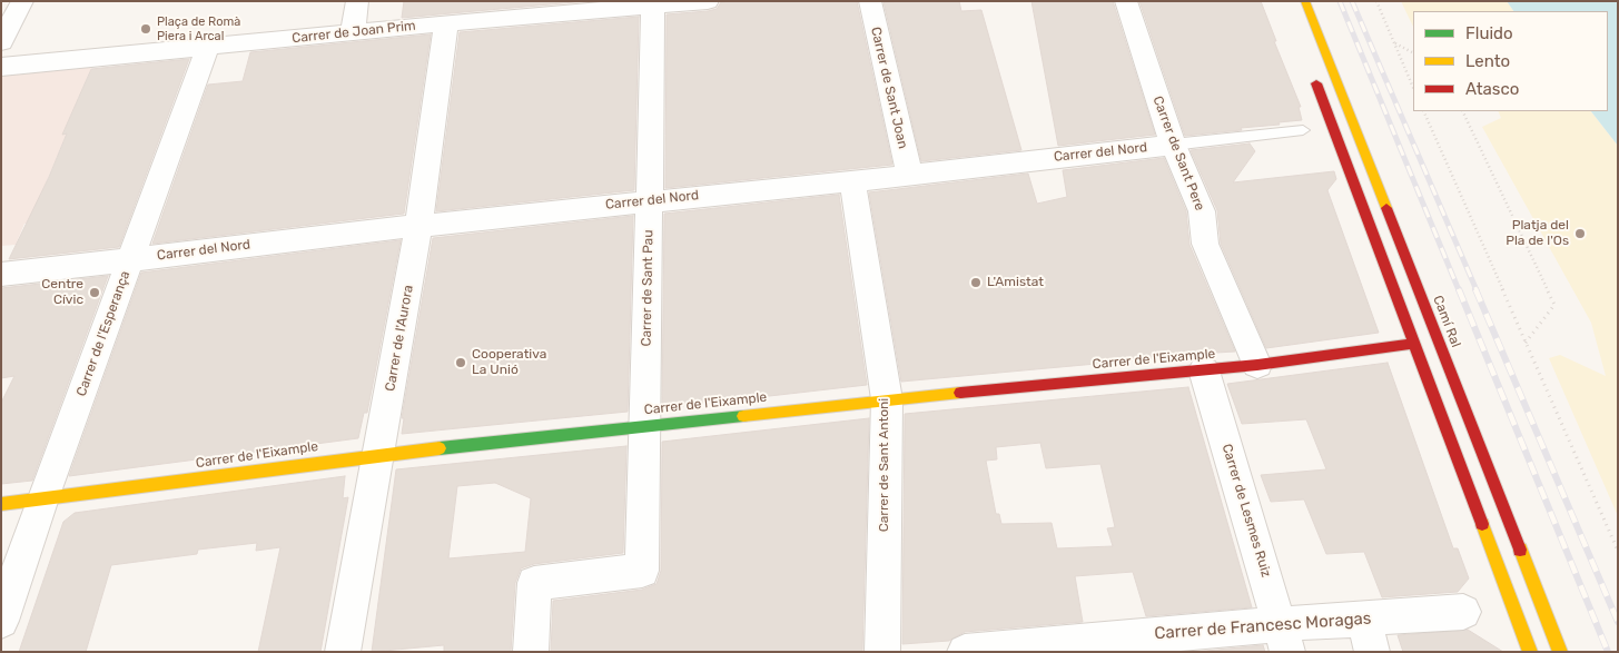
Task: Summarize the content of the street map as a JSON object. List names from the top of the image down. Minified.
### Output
{"streets":{"main road":["Camí Ral","Carrer de l'Eixample"],"street":["Carrer de Joan Prim","Carrer de Sant Joan","Carrer del Nord","Carrer de Sant Pere","Carrer de Sant Pau","Carrer de l'Esperança","Carrer de l'Aurora","Carrer de Sant Antoni","Carrer de Lesmes Ruiz","Carrer de Francesc Moragas"]},"crossings":[["Carrer de Joan Prim","Carrer de Sant Pau"],["Carrer de Joan Prim","Carrer de l'Esperança"],["Carrer de Joan Prim","Carrer de l'Aurora"],["Carrer de Sant Joan","Carrer del Nord"],["Carrer del Nord","Carrer de Sant Pere"],["Carrer del Nord","Carrer de Sant Pau"],["Carrer del Nord","Carrer de l'Esperança"],["Carrer del Nord","Carrer de l'Aurora"],["Carrer del Nord","Carrer de Sant Antoni"],["Carrer de Sant Pere","Carrer de l'Eixample"],["Carrer de Sant Pau","Carrer de l'Eixample"],["Carrer de l'Esperança","Carrer de l'Eixample"],["Carrer de l'Aurora","Carrer de l'Eixample"],["Carrer de l'Eixample","Carrer de Sant Antoni"],["Carrer de l'Eixample","Carrer de Lesmes Ruiz"],["Carrer de Lesmes Ruiz","Carrer de Francesc Moragas"]],"places":["Plaça de Romà Piera i Arcal","Platja del Pla de l'Os","L'Amistat","Centre Cívic","Cooperativa La Unió"],"legend":["Fluido","Lento","Atasco"]}
